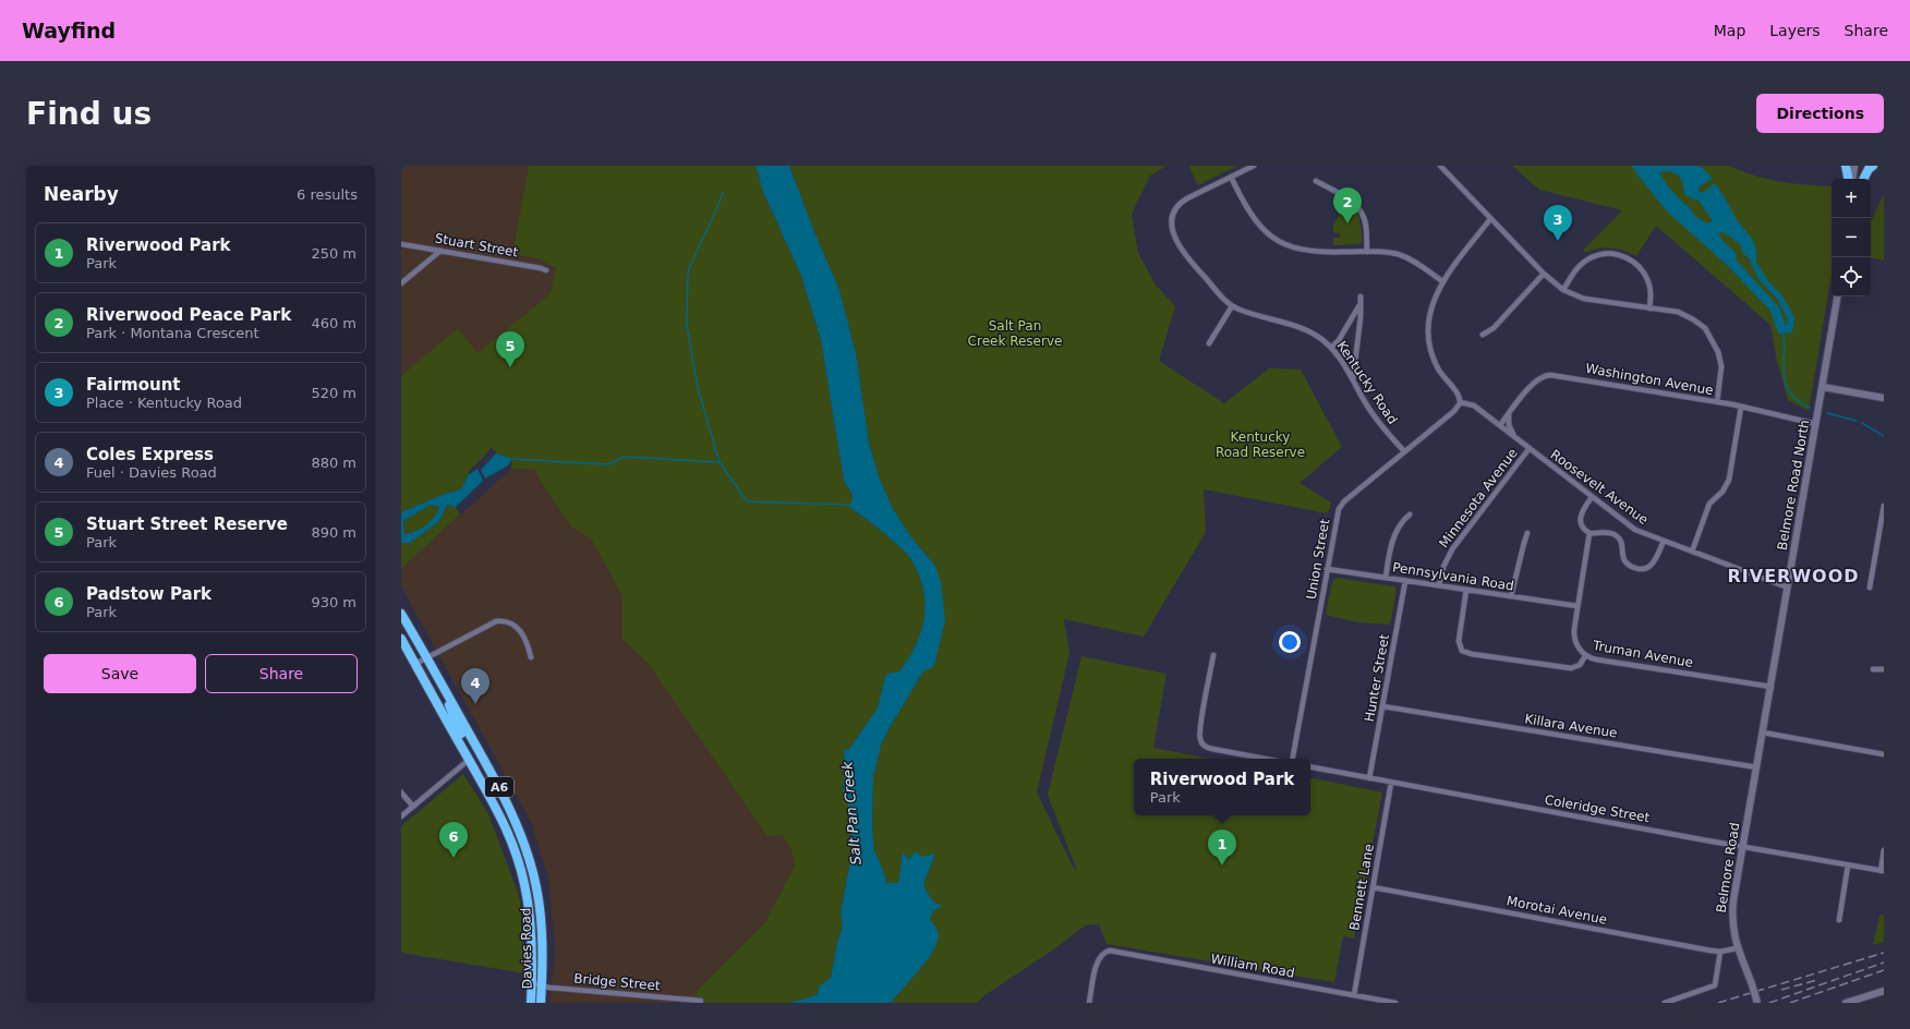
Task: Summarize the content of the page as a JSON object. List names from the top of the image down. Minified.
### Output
{"streets":{"highway":["A6","Davies Road"],"main road":["Belmore Road North","Belmore Road"],"street":["Stuart Street","Washington Avenue","Kentucky Road","Roosevelt Avenue","Minnesota Avenue","Union Street","Pennsylvania Road","Truman Avenue","Hunter Street","Killara Avenue","Coleridge Street","Bennett Lane","Morotai Avenue","William Road","Bridge Street"]},"crossings":[["Washington Avenue","Belmore Road North"],["Washington Avenue","Roosevelt Avenue"],["Kentucky Road","Union Street"],["Belmore Road North","Roosevelt Avenue"],["Belmore Road North","Truman Avenue"],["Belmore Road North","Belmore Road"],["Roosevelt Avenue","Minnesota Avenue"],["Roosevelt Avenue","Union Street"],["Minnesota Avenue","Pennsylvania Road"],["Union Street","Pennsylvania Road"],["Pennsylvania Road","Truman Avenue"],["Pennsylvania Road","Hunter Street"],["Hunter Street","Killara Avenue"],["Hunter Street","Coleridge Street"],["Killara Avenue","Belmore Road"],["Coleridge Street","Belmore Road"],["Coleridge Street","Bennett Lane"],["Belmore Road","Morotai Avenue"],["Bennett Lane","Morotai Avenue"],["Bennett Lane","William Road"],["Davies Road","Bridge Street"]],"districts":["RIVERWOOD"],"water":["Salt Pan Creek"],"parks":["Salt Pan Creek Reserve","Kentucky Road Reserve"],"page":{"header":"Wayfind","nav":["Map","Layers","Share"],"buttons":["Directions",["Save","Share"]],"title":"Find us","heading":["Nearby","6 results"],"map_buttons":["+","−"],"pins":["2","3","5","4","6","1"],"list":[{"mark":"1","name":"Riverwood Park","note":"Park","value":"250 m"},{"mark":"2","name":"Riverwood Peace Park","note":"Park · Montana Crescent","value":"460 m"},{"mark":"3","name":"Fairmount","note":"Place · Kentucky Road","value":"520 m"},{"mark":"4","name":"Coles Express","note":"Fuel · Davies Road","value":"880 m"},{"mark":"5","name":"Stuart Street Reserve","note":"Park","value":"890 m"},{"mark":"6","name":"Padstow Park","note":"Park","value":"930 m"}],"popup":["Riverwood Park","Park"]}}
